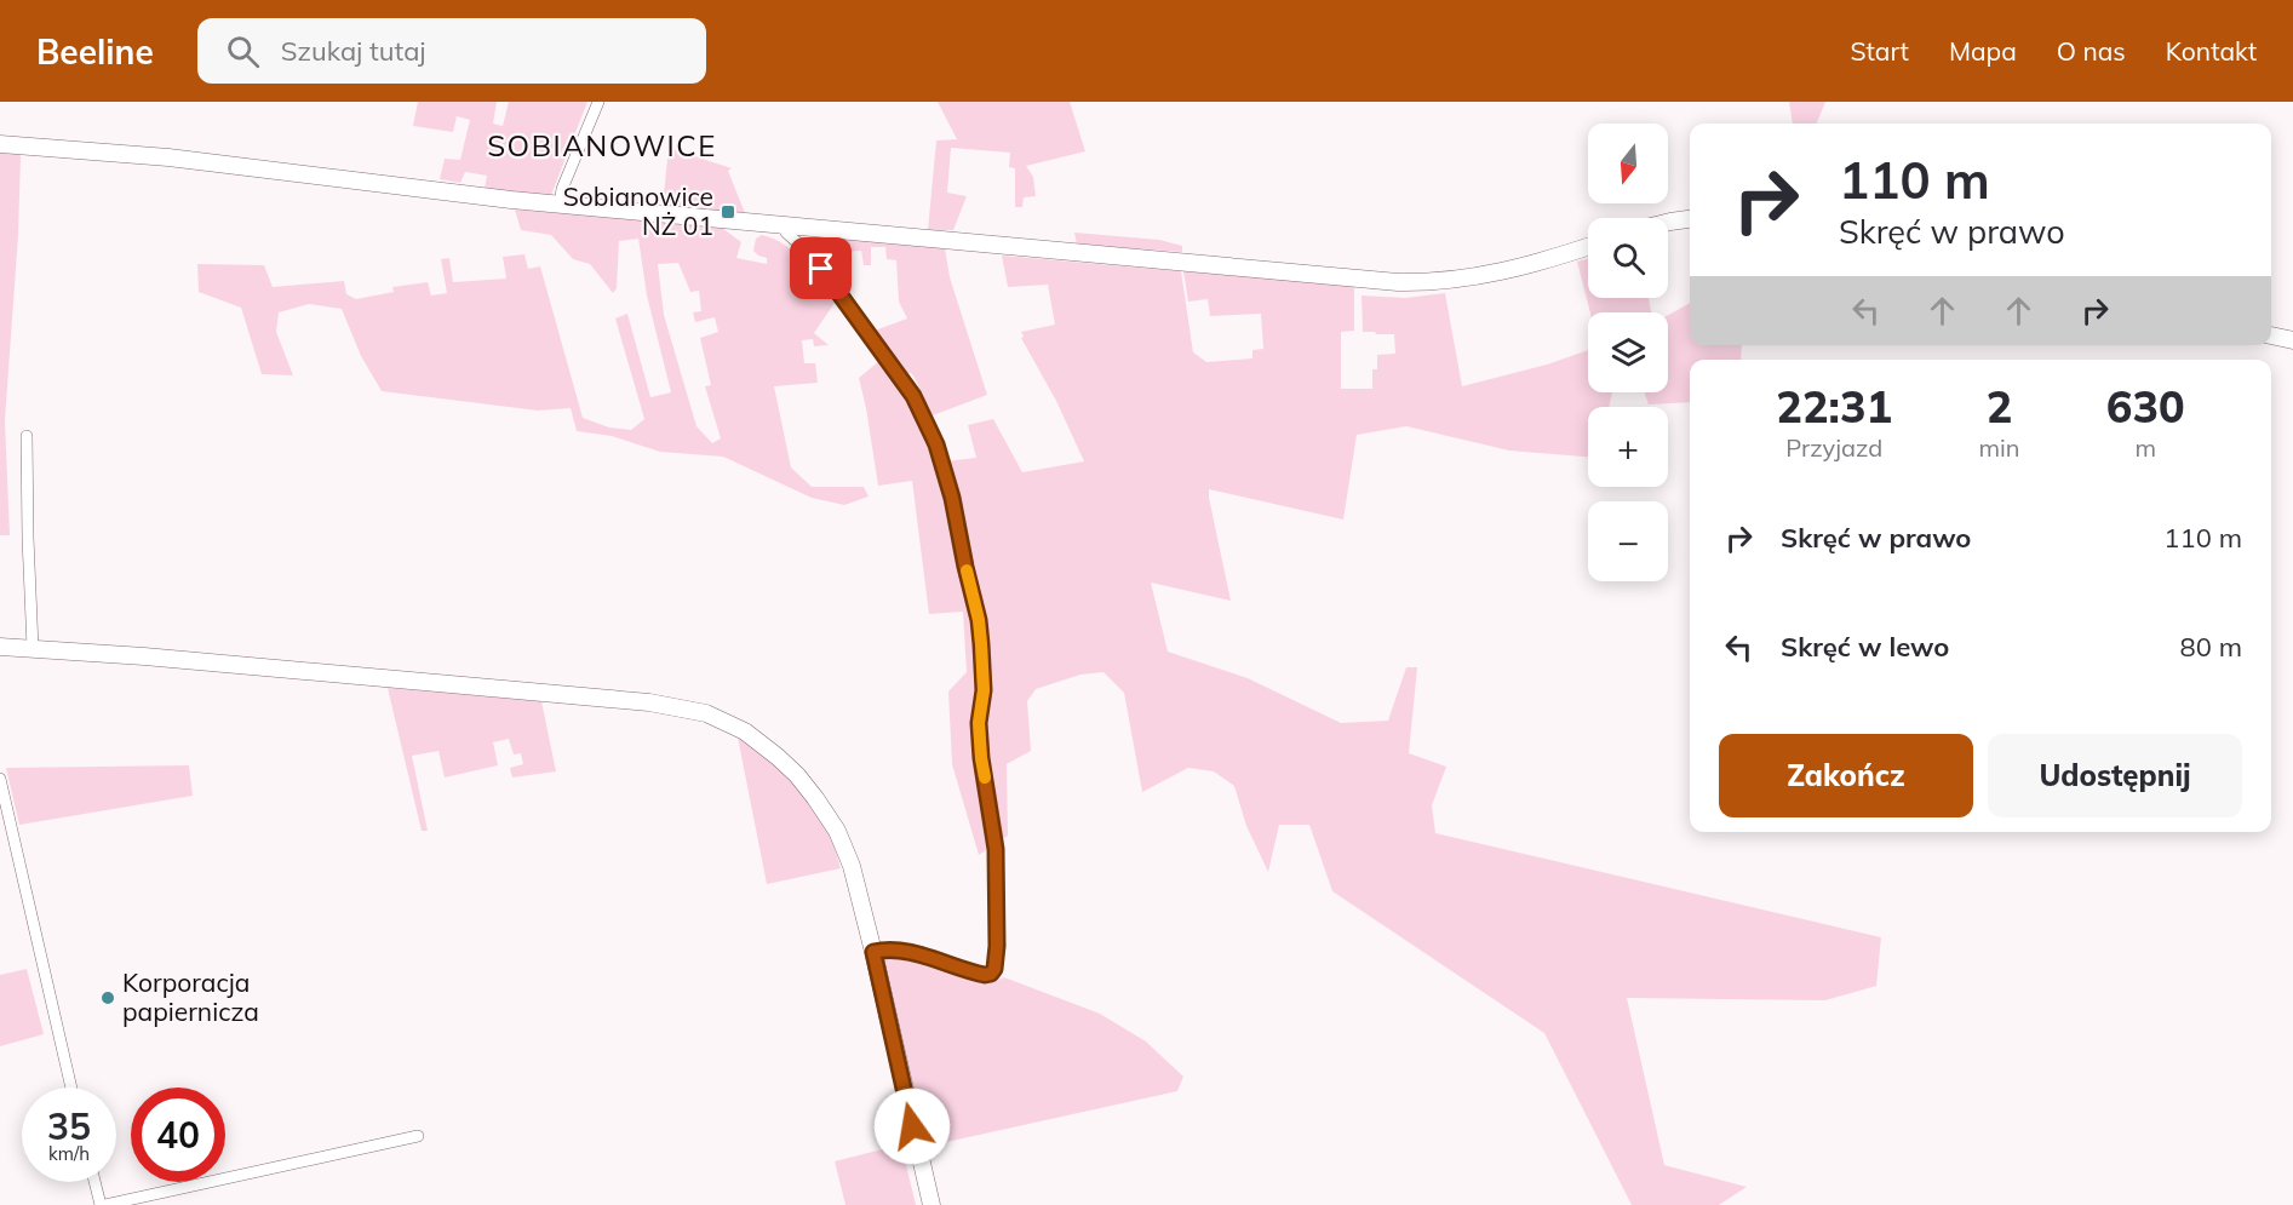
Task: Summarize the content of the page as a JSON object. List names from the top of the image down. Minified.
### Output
{"districts":["SOBIANOWICE"],"places":{"transit":["Sobianowice NŻ 01"],"other":["Korporacja papiernicza"]},"north":"bottom","page":{"header":"Beeline","search":"Szukaj tutaj","nav":["Start","Mapa","O nas","Kontakt"],"map_buttons":["+","−"],"turn":["110 m","Skręć w prawo"],"eta":["22:31","Przyjazd","2","min","630","m"],"list":[{"name":"Skręć w prawo","value":"110 m"},{"name":"Skręć w lewo","value":"80 m"}],"buttons":["Zakończ","Udostępnij"],"speed":"35 km/h","limit":"40"}}
